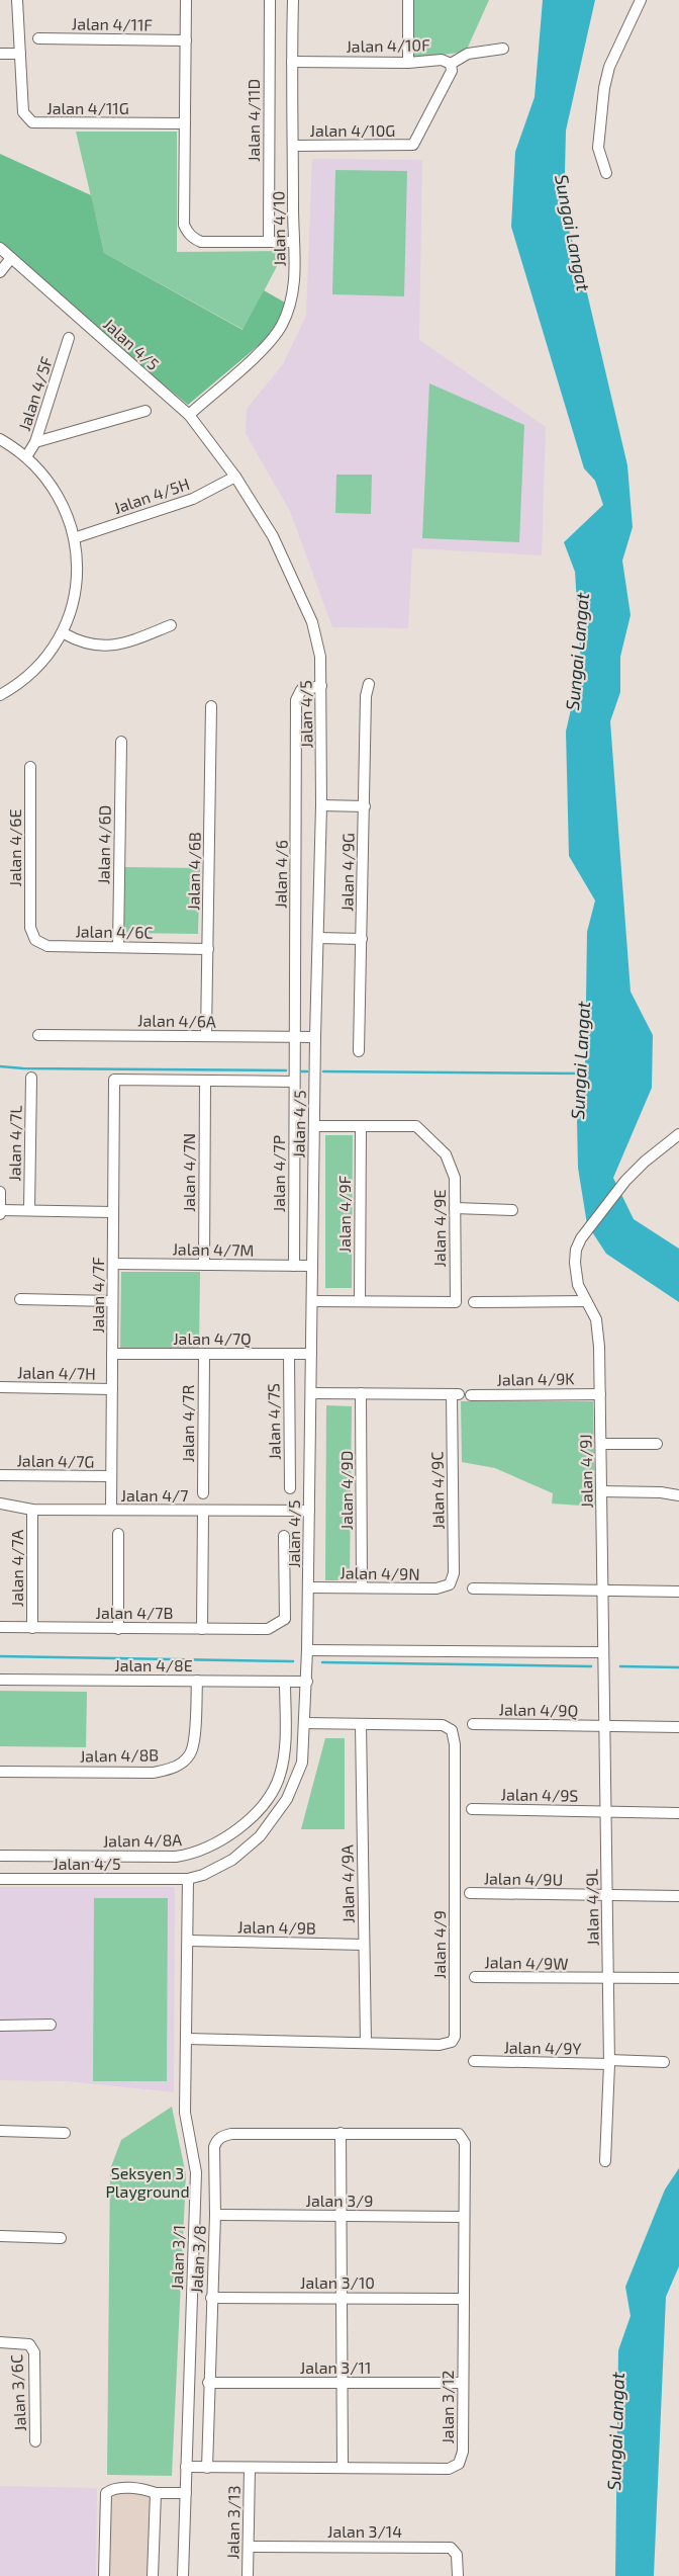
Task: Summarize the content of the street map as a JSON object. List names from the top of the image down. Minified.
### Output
{"streets":{"street":["Jalan 4/11F","Jalan 4/10F","Jalan 4/11G","Jalan 4/11D","Jalan 4/10G","Jalan 4/10","Jalan 4/5","Jalan 4/5F","Jalan 4/5H","Jalan 4/6D","Jalan 4/6E","Jalan 4/6B","Jalan 4/9G","Jalan 4/6","Jalan 4/6C","Jalan 4/6A","Jalan 4/7L","Jalan 4/7N","Jalan 4/7P","Jalan 4/9F","Jalan 4/9E","Jalan 4/7M","Jalan 4/7F","Jalan 4/7Q","Jalan 4/7H","Jalan 4/9K","Jalan 4/7S","Jalan 4/7R","Jalan 4/7G","Jalan 4/9J","Jalan 4/9D","Jalan 4/9C","Jalan 4/7","Jalan 4/7A","Jalan 4/9N","Jalan 4/7B","Jalan 4/8E","Jalan 4/9Q","Jalan 4/8B","Jalan 4/9S","Jalan 4/8A","Jalan 4/9U","Jalan 4/9A","Jalan 4/9L","Jalan 4/9B","Jalan 4/9","Jalan 4/9W","Jalan 4/9Y","Jalan 3/9","Jalan 3/1","Jalan 3/8","Jalan 3/10","Jalan 3/11","Jalan 3/6C","Jalan 3/12","Jalan 3/13","Jalan 3/14"]},"crossings":[["Jalan 4/10F","Jalan 4/10G"],["Jalan 4/10F","Jalan 4/10"],["Jalan 4/10G","Jalan 4/10"],["Jalan 4/10","Jalan 4/5"],["Jalan 4/5","Jalan 4/5H"],["Jalan 4/5","Jalan 4/6"],["Jalan 4/5","Jalan 4/6A"],["Jalan 4/5","Jalan 4/9E"],["Jalan 4/5","Jalan 4/7M"],["Jalan 4/5","Jalan 4/7Q"],["Jalan 4/5","Jalan 4/9C"],["Jalan 4/5","Jalan 4/7"],["Jalan 4/5","Jalan 4/9N"],["Jalan 4/5","Jalan 4/8E"],["Jalan 4/5","Jalan 4/9"],["Jalan 4/5","Jalan 3/1"],["Jalan 4/6D","Jalan 4/6C"],["Jalan 4/6E","Jalan 4/6C"],["Jalan 4/6B","Jalan 4/6C"],["Jalan 4/6B","Jalan 4/6A"],["Jalan 4/6","Jalan 4/6A"],["Jalan 4/6","Jalan 4/7P"],["Jalan 4/7N","Jalan 4/7M"],["Jalan 4/7N","Jalan 4/7F"],["Jalan 4/7P","Jalan 4/7M"],["Jalan 4/9F","Jalan 4/9E"],["Jalan 4/7M","Jalan 4/7F"],["Jalan 4/7F","Jalan 4/7Q"],["Jalan 4/7F","Jalan 4/7H"],["Jalan 4/7F","Jalan 4/7G"],["Jalan 4/7F","Jalan 4/7"],["Jalan 4/7Q","Jalan 4/7S"],["Jalan 4/7Q","Jalan 4/7R"],["Jalan 4/9K","Jalan 4/9J"],["Jalan 4/9J","Jalan 4/9L"],["Jalan 4/9D","Jalan 4/9C"],["Jalan 4/9D","Jalan 4/9N"],["Jalan 4/9C","Jalan 4/9N"],["Jalan 4/7","Jalan 4/7A"],["Jalan 4/7A","Jalan 4/7B"],["Jalan 4/8E","Jalan 4/8B"],["Jalan 4/8E","Jalan 4/8A"],["Jalan 4/9Q","Jalan 4/9L"],["Jalan 4/9S","Jalan 4/9L"],["Jalan 4/9U","Jalan 4/9L"],["Jalan 4/9A","Jalan 4/9B"],["Jalan 4/9A","Jalan 4/9"],["Jalan 4/9L","Jalan 4/9W"],["Jalan 4/9L","Jalan 4/9Y"],["Jalan 4/9B","Jalan 3/1"],["Jalan 4/9","Jalan 3/1"],["Jalan 3/9","Jalan 3/8"],["Jalan 3/9","Jalan 3/12"],["Jalan 3/1","Jalan 3/12"],["Jalan 3/8","Jalan 3/10"],["Jalan 3/8","Jalan 3/11"],["Jalan 3/8","Jalan 3/12"],["Jalan 3/10","Jalan 3/12"],["Jalan 3/11","Jalan 3/12"],["Jalan 3/12","Jalan 3/13"],["Jalan 3/13","Jalan 3/14"]],"water":["Sungai Langat"],"parks":["Seksyen 3 Playground"]}
